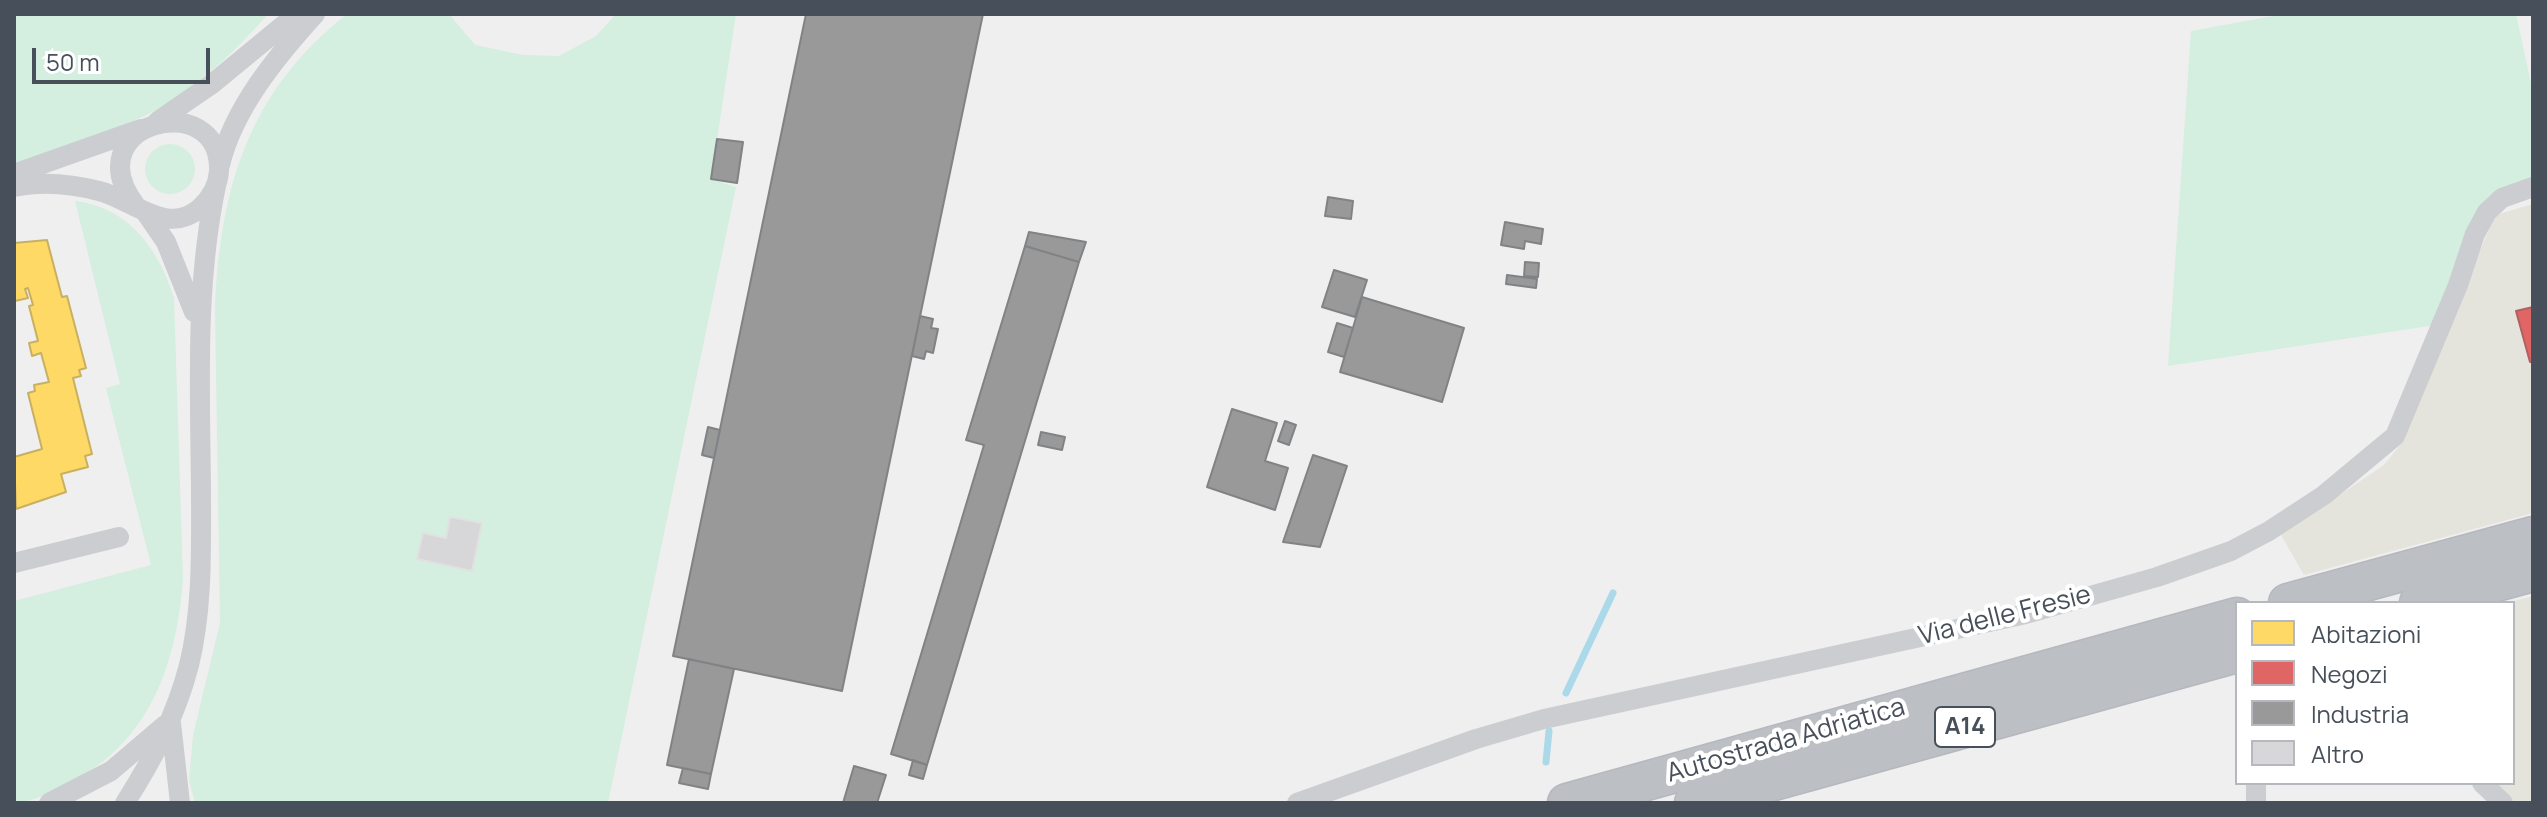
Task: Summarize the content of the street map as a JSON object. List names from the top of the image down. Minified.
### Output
{"streets":{"highway":["A14","Autostrada Adriatica"],"street":["Via delle Fresie"]},"legend":["Abitazioni","Negozi","Industria","Altro"],"scale_bar":"50 m"}
